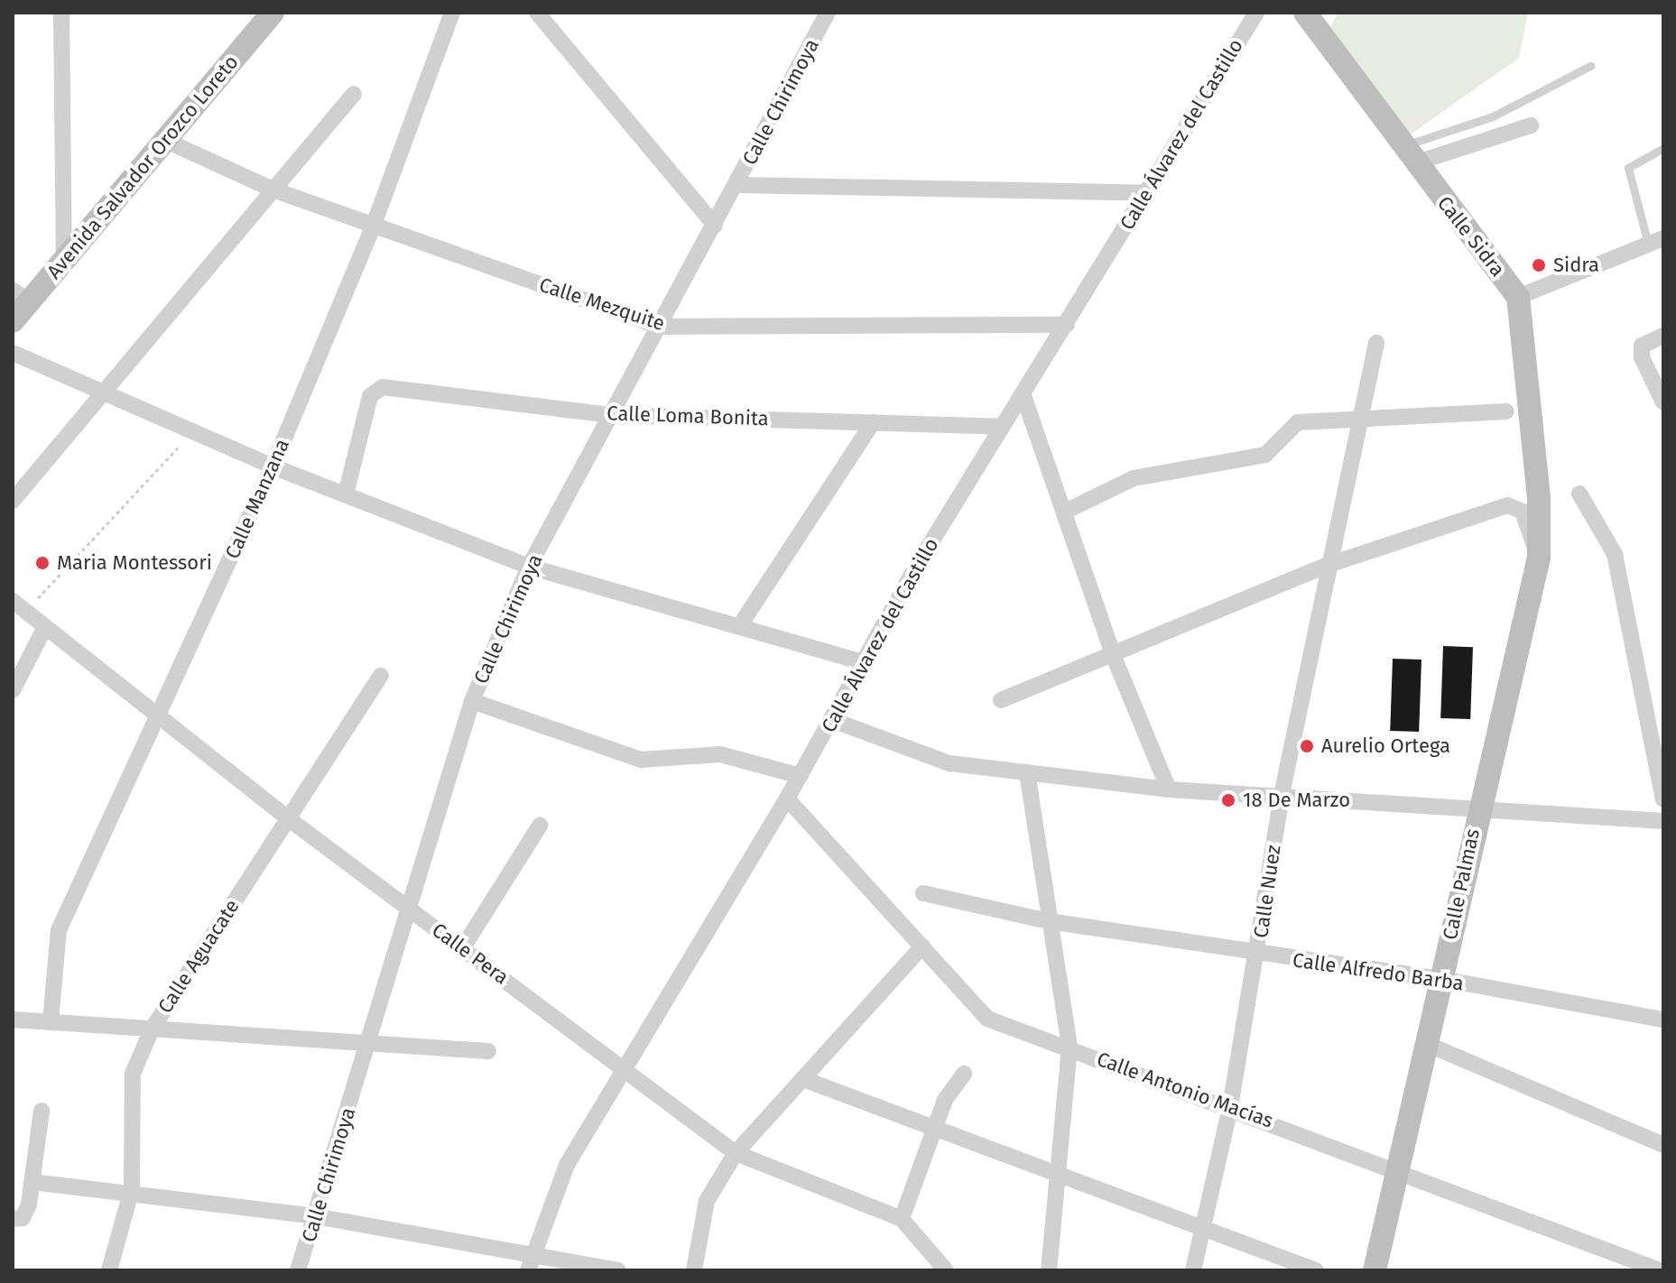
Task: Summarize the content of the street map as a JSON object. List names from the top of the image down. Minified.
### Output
{"streets":{"street":["Calle Chirimoya","Calle Álvarez del Castillo","Avenida Salvador Orozco Loreto","Calle Sidra","Calle Mezquite","Calle Loma Bonita","Calle Manzana","Calle Palmas","Calle Nuez","Calle Pera","Calle Aguacate","Calle Alfredo Barba","Calle Antonio Macías"]},"crossings":[["Calle Chirimoya","Calle Mezquite"],["Calle Chirimoya","Calle Loma Bonita"],["Calle Chirimoya","Calle Pera"],["Calle Álvarez del Castillo","Calle Mezquite"],["Calle Álvarez del Castillo","Calle Loma Bonita"],["Calle Álvarez del Castillo","Calle Pera"],["Calle Álvarez del Castillo","Calle Antonio Macías"],["Avenida Salvador Orozco Loreto","Calle Mezquite"],["Calle Sidra","Calle Palmas"],["Calle Mezquite","Calle Manzana"],["Calle Manzana","Calle Pera"],["Calle Palmas","Calle Alfredo Barba"],["Calle Palmas","Calle Antonio Macías"],["Calle Nuez","Calle Alfredo Barba"],["Calle Nuez","Calle Antonio Macías"],["Calle Pera","Calle Aguacate"]],"places":["Sidra","Maria Montessori","Aurelio Ortega","18 De Marzo"]}
